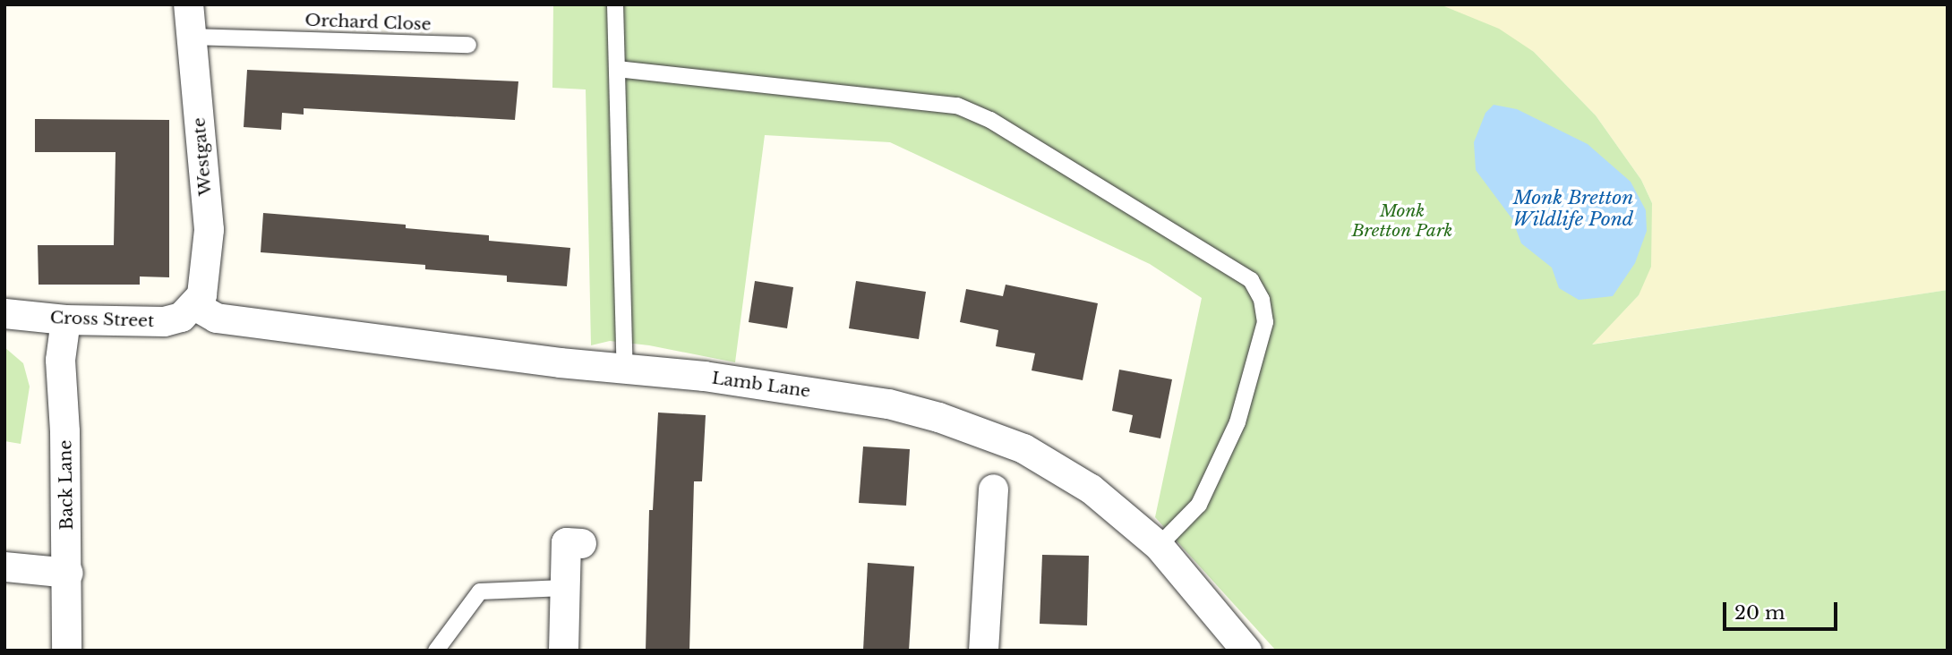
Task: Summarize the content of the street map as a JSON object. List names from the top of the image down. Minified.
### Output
{"streets":{"street":["Westgate","Cross Street","Lamb Lane","Back Lane"],"lane":["Orchard Close"]},"crossings":[["Orchard Close","Westgate"],["Westgate","Cross Street"],["Westgate","Lamb Lane"],["Cross Street","Lamb Lane"],["Cross Street","Back Lane"]],"water":["Monk Bretton Wildlife Pond"],"parks":["Monk Bretton Park"],"scale_bar":"20 m"}
